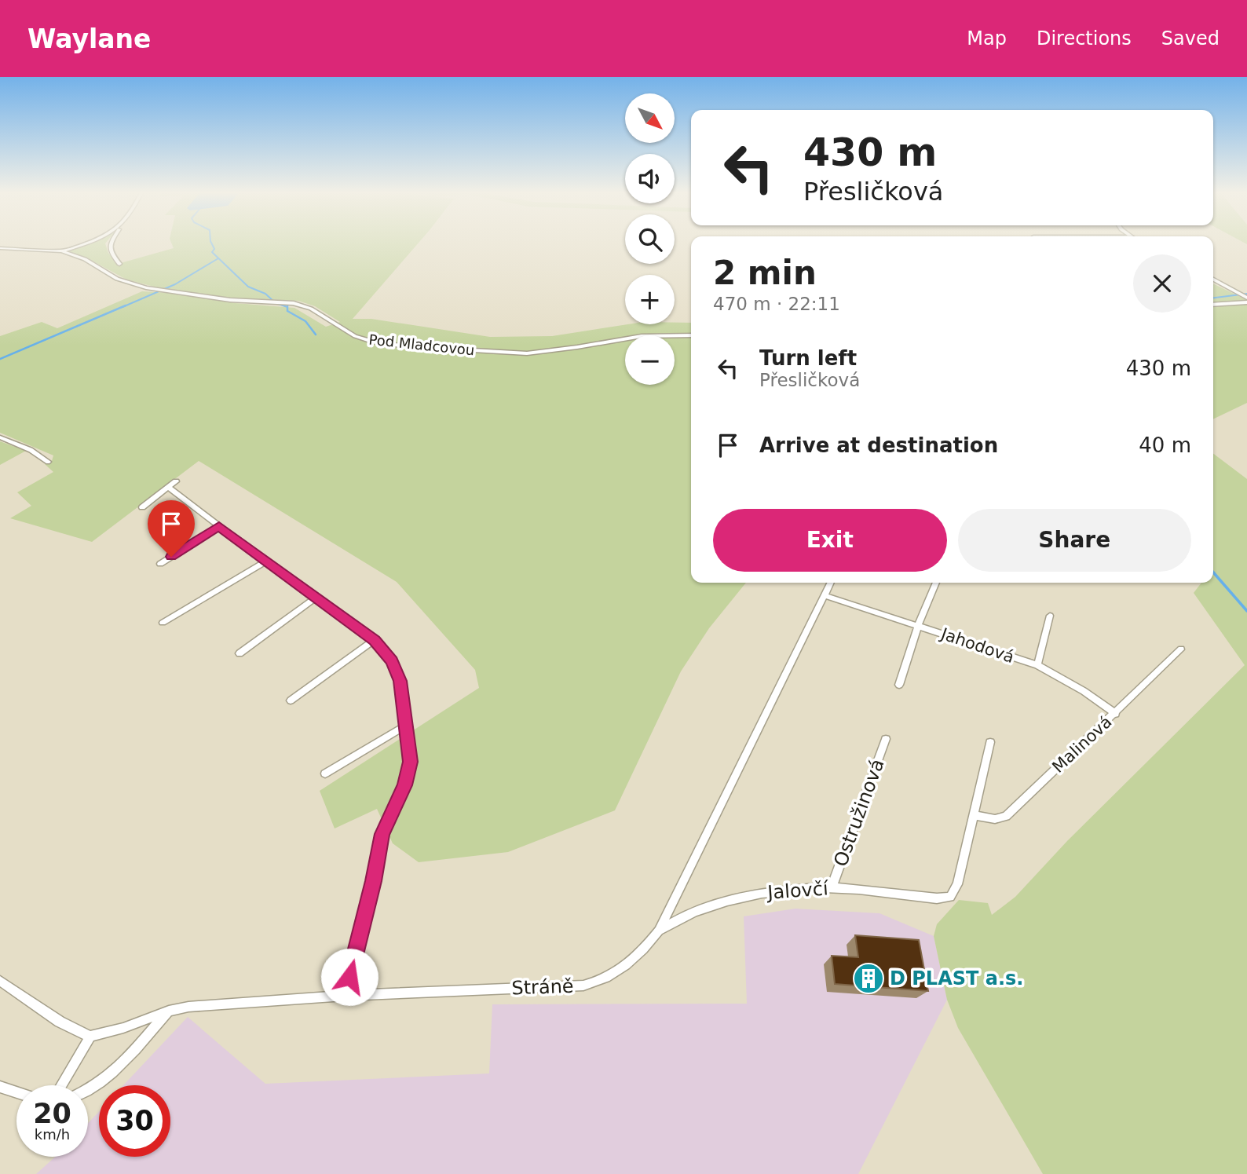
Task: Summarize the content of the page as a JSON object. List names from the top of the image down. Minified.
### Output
{"streets":{"street":["Pod Mladcovou","Jahodová","Malinová","Ostružinová","Jalovčí","Stráně"]},"crossings":[["Jahodová","Malinová"],["Jahodová","Stráně"],["Malinová","Jalovčí"],["Ostružinová","Jalovčí"],["Jalovčí","Stráně"]],"places":{"building":["D PLAST a.s."]},"north":"bottom right","page":{"header":"Waylane","nav":["Map","Directions","Saved"],"map_buttons":["+","−"],"turn":["430 m","Přesličková"],"heading":["2 min","470 m · 22:11"],"list":[{"name":"Turn left","note":"Přesličková","value":"430 m"},{"name":"Arrive at destination","value":"40 m"}],"buttons":["Exit","Share"],"speed":"20 km/h","limit":"30"}}
